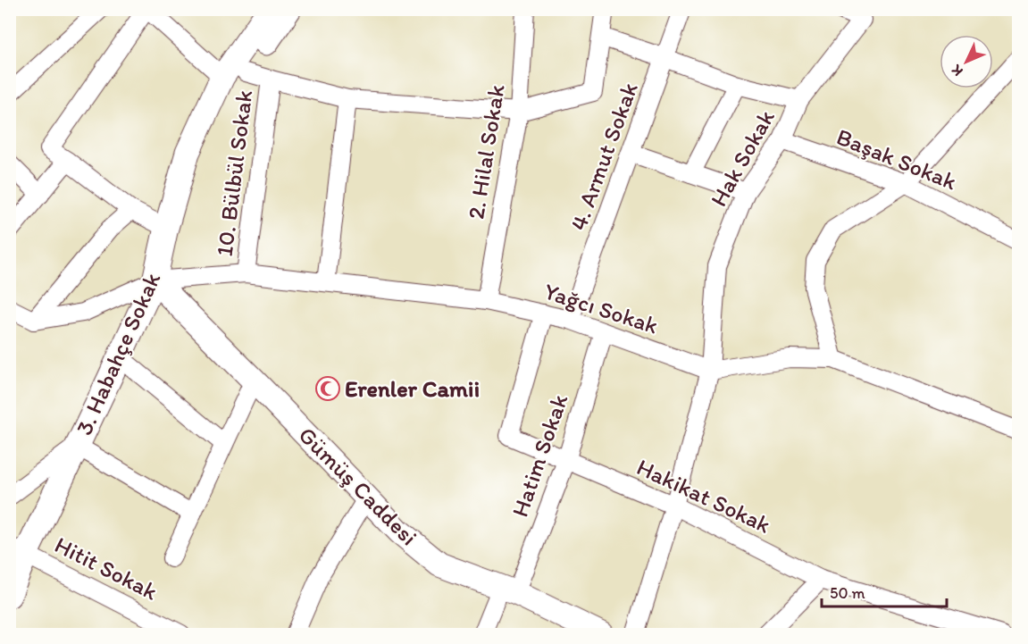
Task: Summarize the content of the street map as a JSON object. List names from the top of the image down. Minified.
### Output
{"streets":{"street":["2. Hilal Sokak","4. Armut Sokak","Hak Sokak","Başak Sokak","10. Bülbül Sokak","Yağcı Sokak","3. Habahçe Sokak","Hatim Sokak","Gümüş Caddesi","Hakikat Sokak","Hitit Sokak"]},"crossings":[["2. Hilal Sokak","Yağcı Sokak"],["4. Armut Sokak","Yağcı Sokak"],["Hak Sokak","Başak Sokak"],["Hak Sokak","Yağcı Sokak"],["Hak Sokak","Hakikat Sokak"],["10. Bülbül Sokak","Yağcı Sokak"],["Yağcı Sokak","3. Habahçe Sokak"],["Yağcı Sokak","Hatim Sokak"],["Yağcı Sokak","Gümüş Caddesi"],["Yağcı Sokak","Hakikat Sokak"],["3. Habahçe Sokak","Gümüş Caddesi"],["3. Habahçe Sokak","Hitit Sokak"],["Hatim Sokak","Gümüş Caddesi"],["Hatim Sokak","Hakikat Sokak"]],"places":{"mosque":["Erenler Camii"]},"scale_bar":"50 m","north":"bottom left"}
